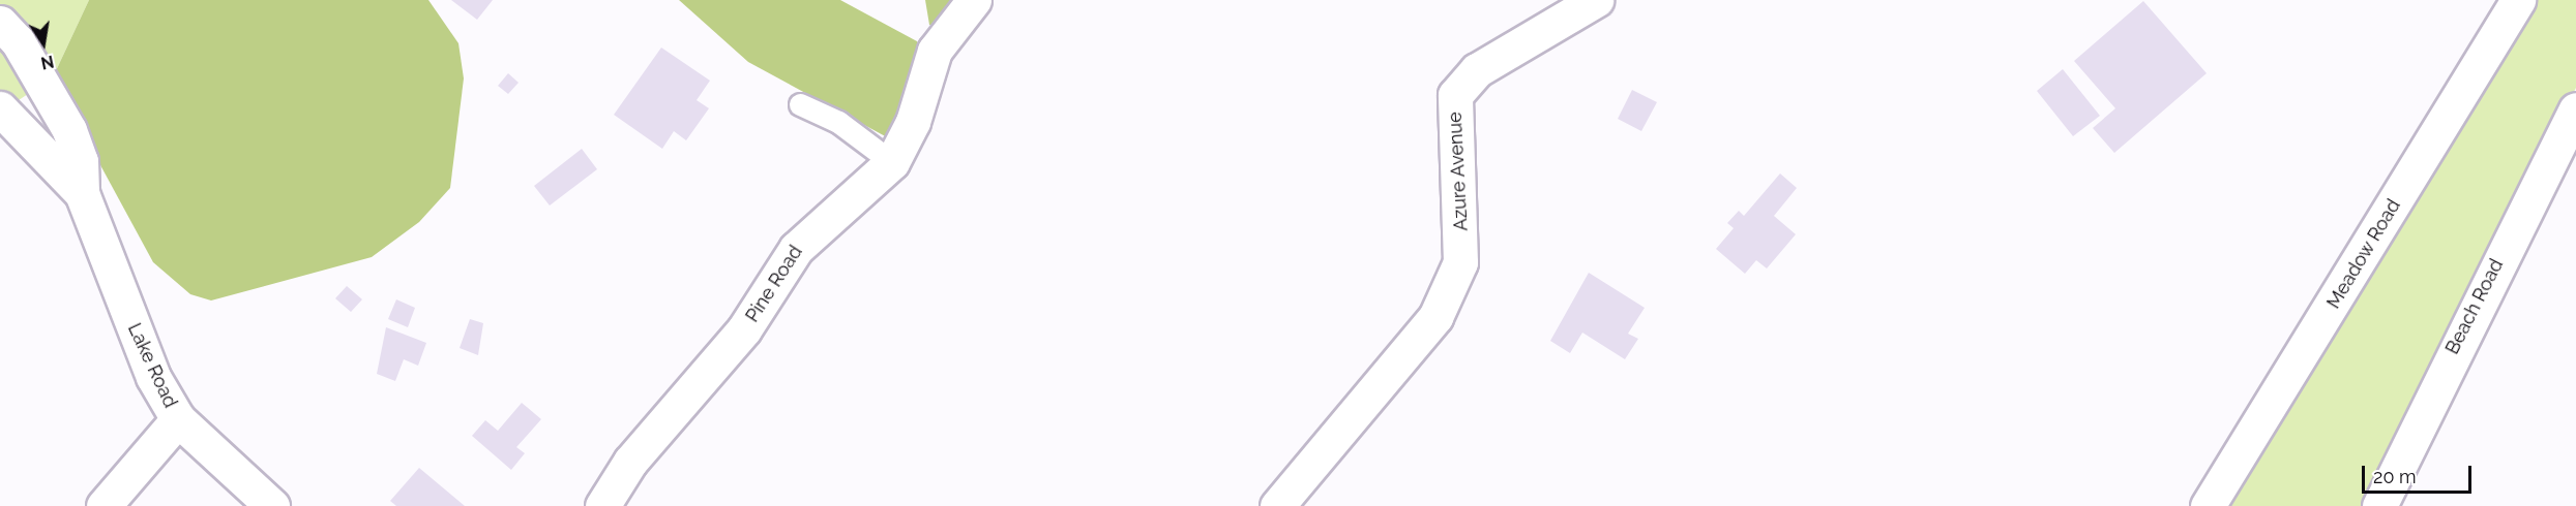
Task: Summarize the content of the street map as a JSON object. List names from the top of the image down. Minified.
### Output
{"streets":{"street":["Azure Avenue","Meadow Road","Pine Road","Beach Road","Lake Road"]},"scale_bar":"20 m","north":"bottom"}
